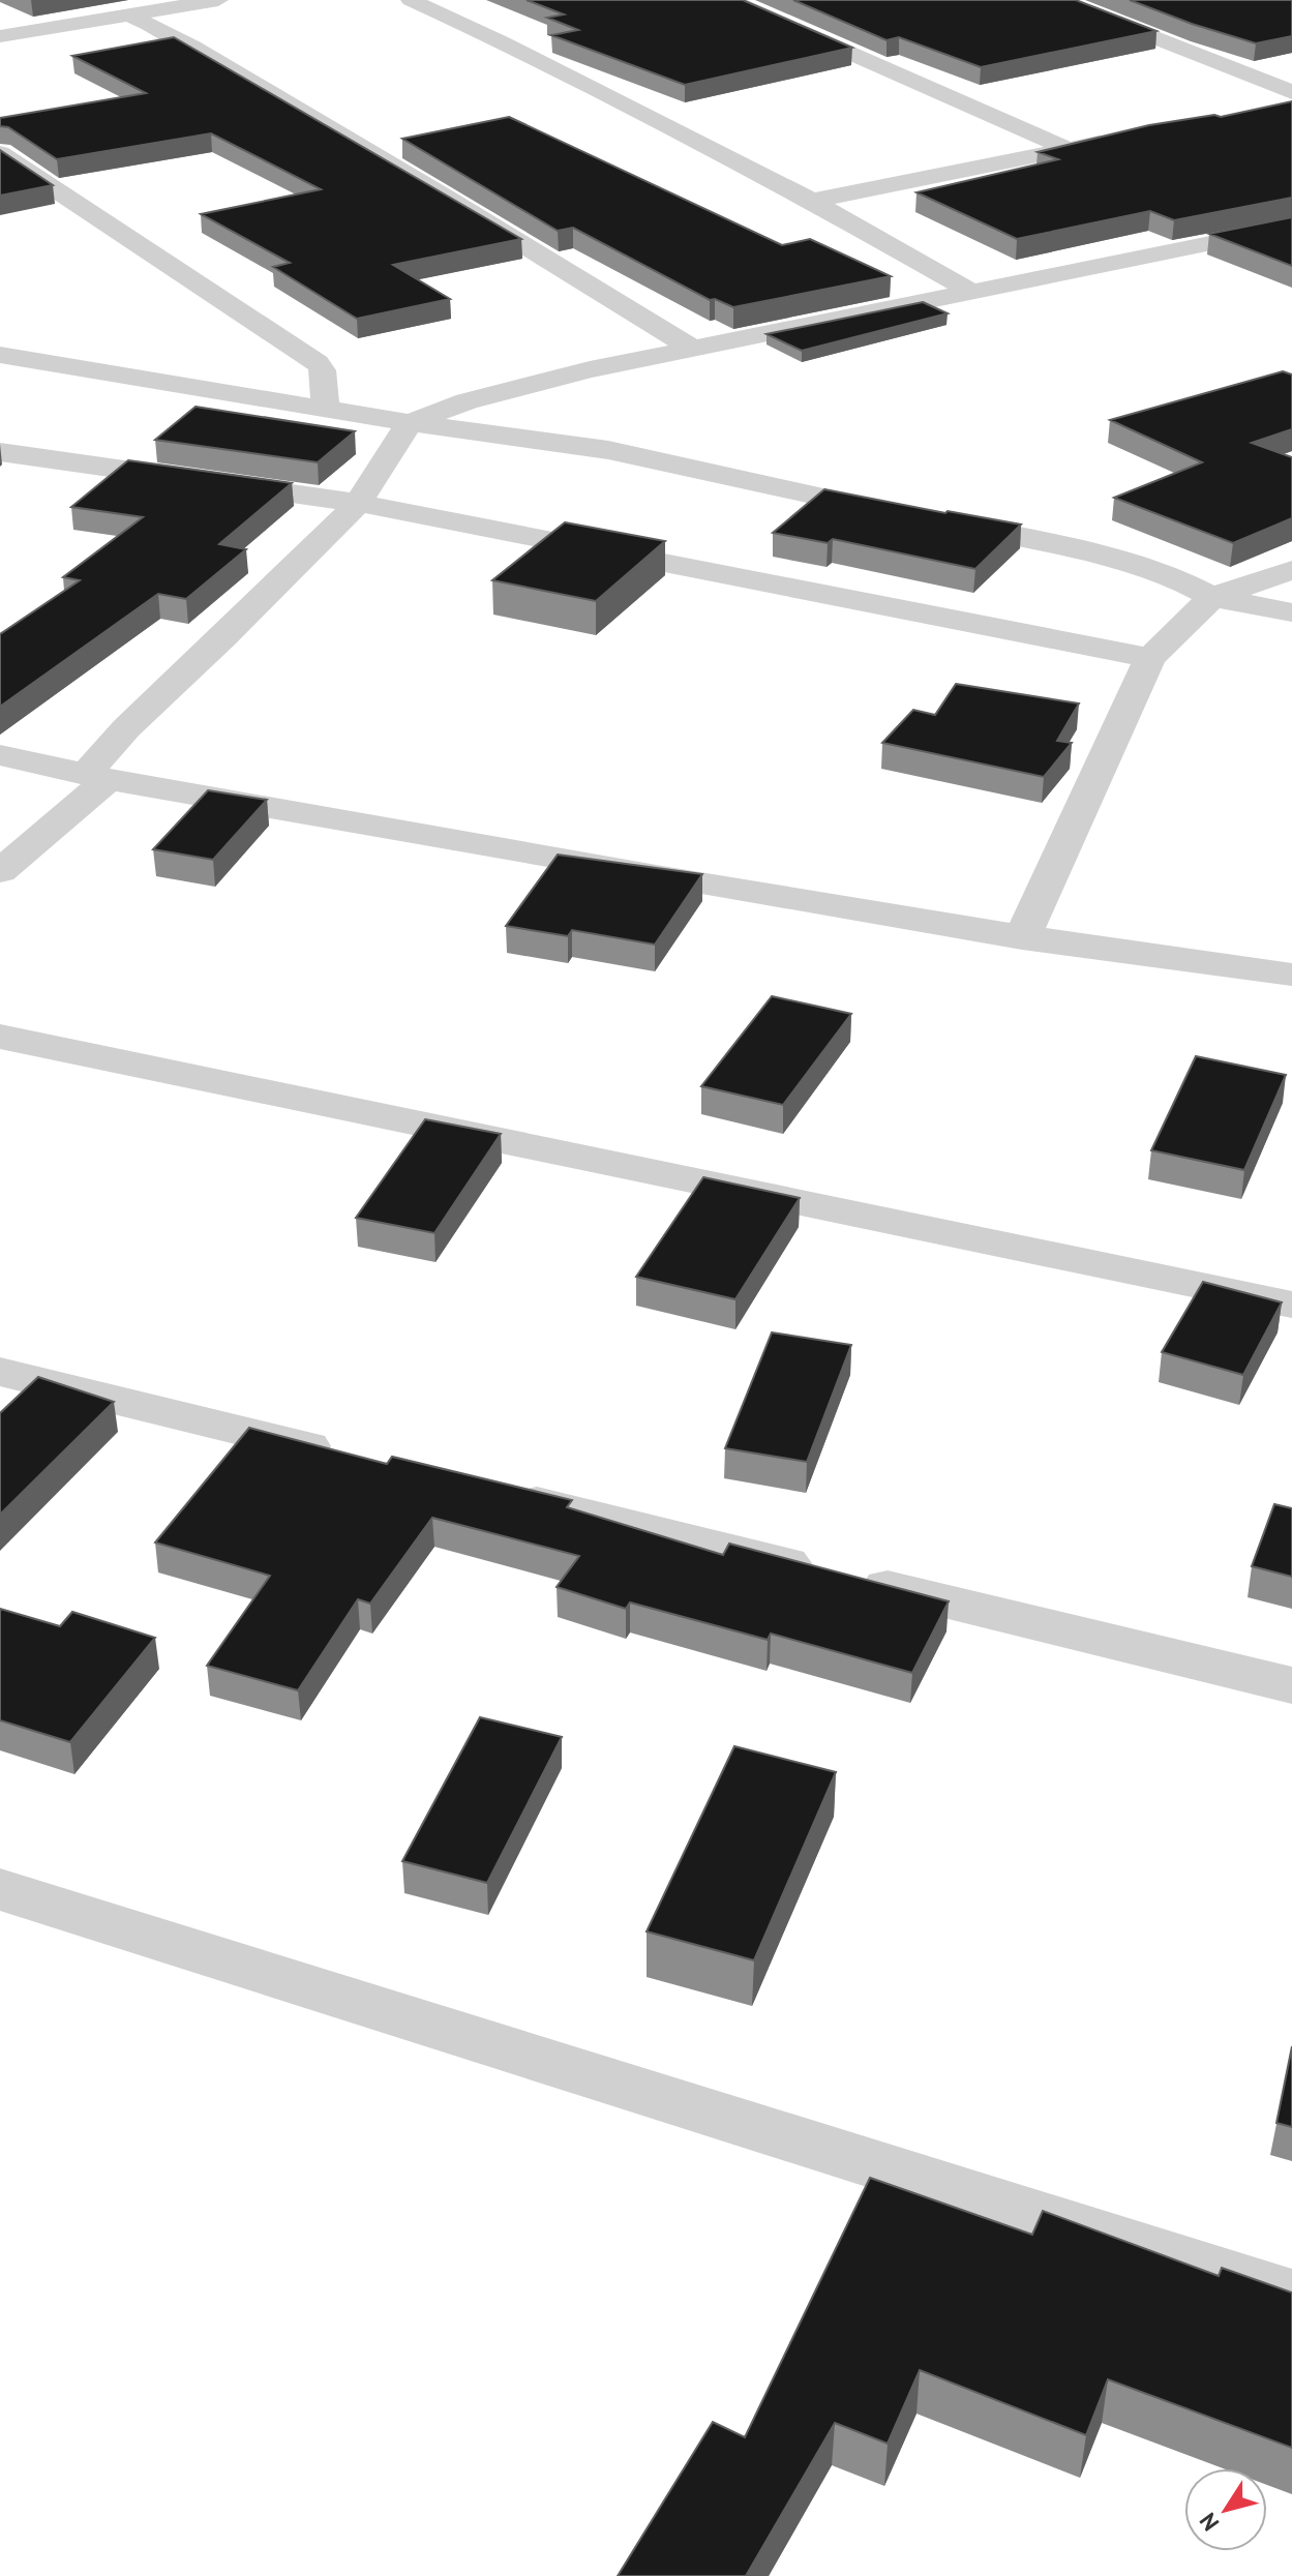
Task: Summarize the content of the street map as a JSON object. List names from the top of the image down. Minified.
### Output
{"north":"bottom left"}
